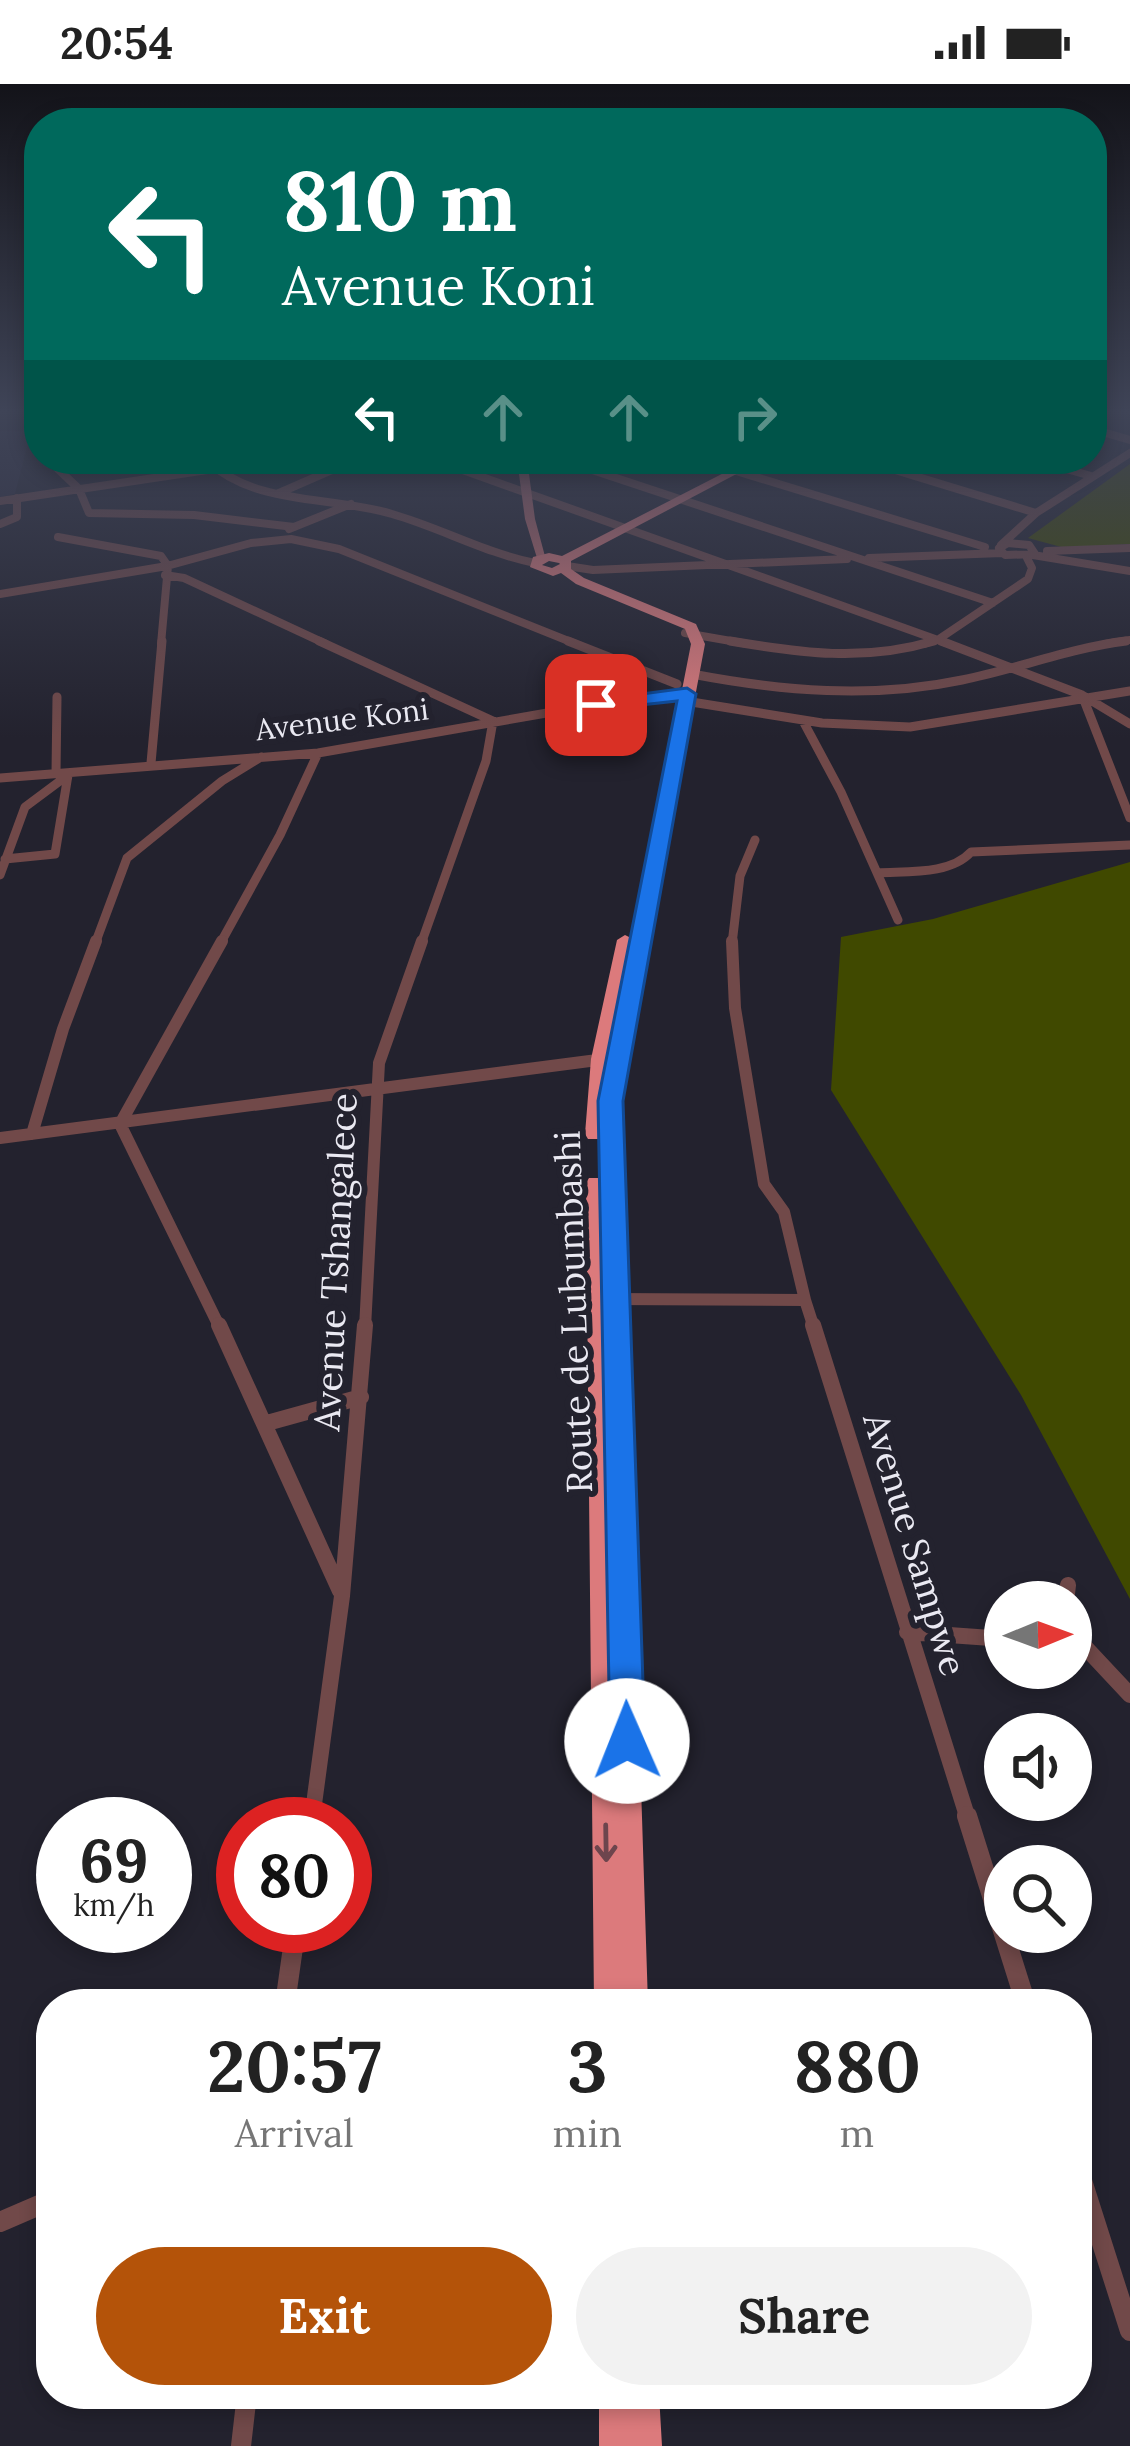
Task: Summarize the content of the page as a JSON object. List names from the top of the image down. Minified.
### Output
{"streets":{"highway":["Route de Lubumbashi"],"street":["Avenue Koni","Avenue Tshangalece","Avenue Sampwe"]},"crossings":[["Avenue Koni","Avenue Tshangalece"],["Avenue Koni","Route de Lubumbashi"]],"north":"right","page":{"status":"20:54","turn":["810 m","Avenue Koni"],"speed":"69 km/h","limit":"80","eta":["20:57","Arrival","3","min","880","m"],"buttons":["Exit","Share"]}}
